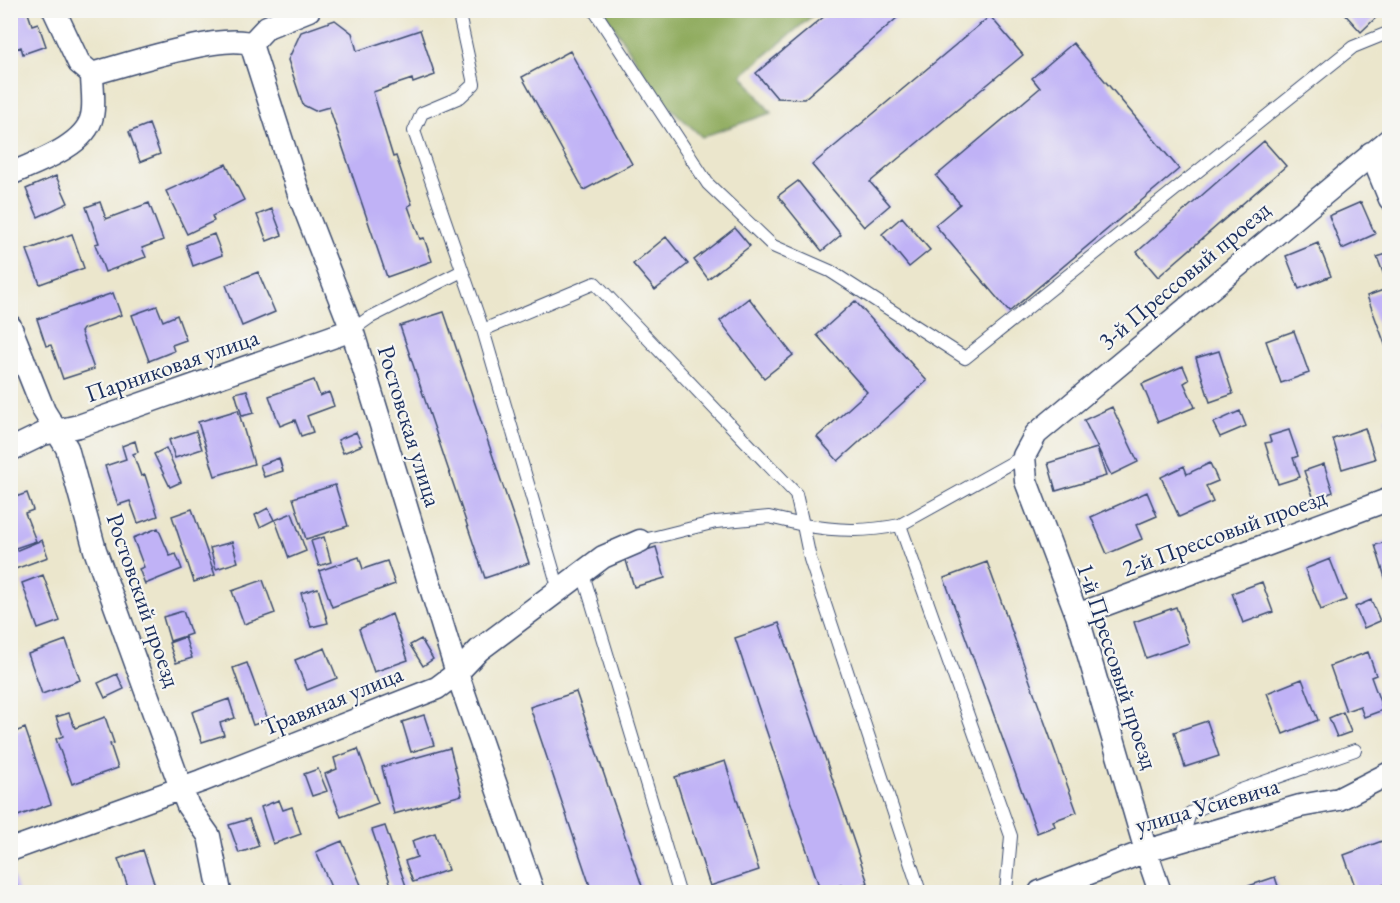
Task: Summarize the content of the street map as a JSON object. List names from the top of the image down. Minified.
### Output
{"streets":{"street":["3-й Прессовый проезд","Парниковая улица","Ростовская улица","2-й Прессовый проезд","Ростовский проезд","1-й Прессовый проезд","Травяная улица","улица Усиевича"]},"crossings":[["3-й Прессовый проезд","1-й Прессовый проезд"],["Парниковая улица","Ростовская улица"],["Парниковая улица","Ростовский проезд"],["Ростовская улица","Травяная улица"],["2-й Прессовый проезд","1-й Прессовый проезд"],["Ростовский проезд","Травяная улица"],["1-й Прессовый проезд","улица Усиевича"]]}
